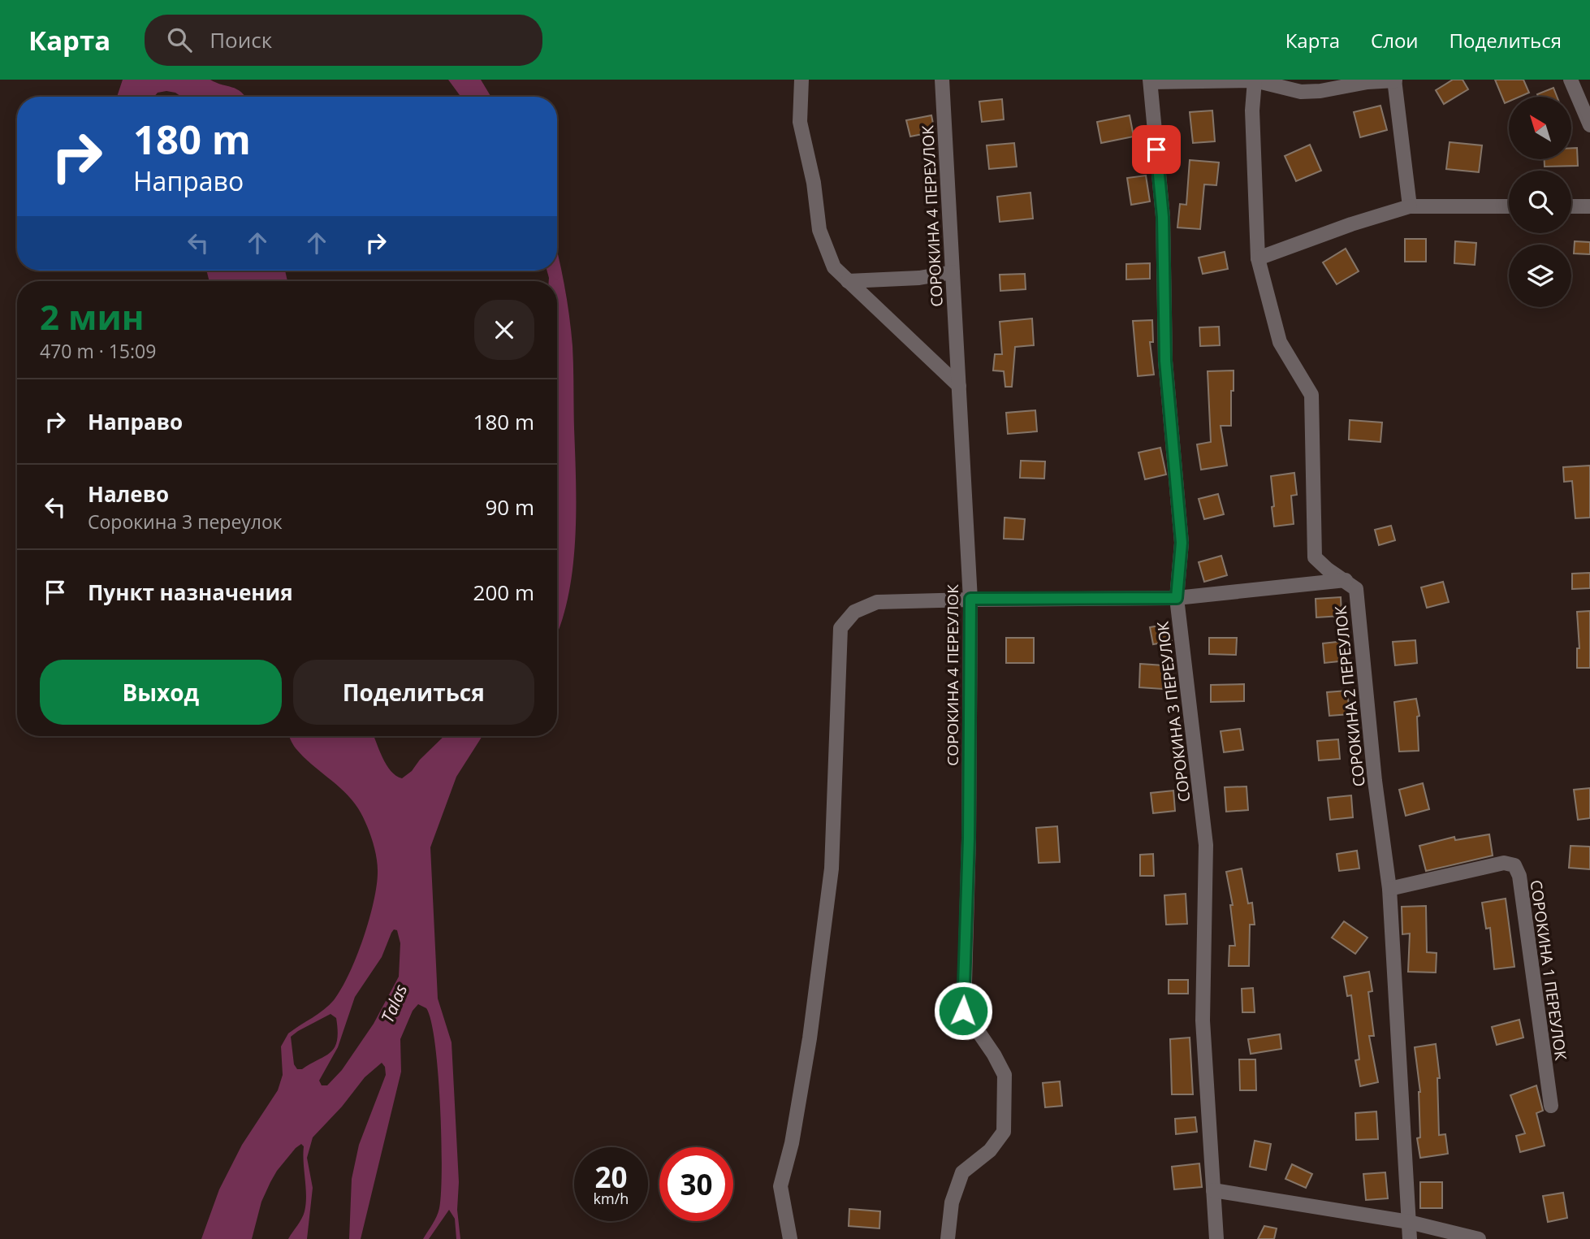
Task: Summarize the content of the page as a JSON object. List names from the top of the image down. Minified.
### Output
{"streets":{"street":["СОРОКИНА 4 ПЕРЕУЛОК","СОРОКИНА 2 ПЕРЕУЛОК","СОРОКИНА 3 ПЕРЕУЛОК","СОРОКИНА 1 ПЕРЕУЛОК"]},"crossings":[["СОРОКИНА 2 ПЕРЕУЛОК","СОРОКИНА 1 ПЕРЕУЛОК"]],"water":["Talas"],"north":"top left","page":{"header":"Карта","search":"Поиск","nav":["Карта","Слои","Поделиться"],"turn":["180 m","Направо"],"heading":["2 мин","470 m · 15:09"],"list":[{"name":"Направо","value":"180 m"},{"name":"Налево","note":"Сорокина 3 переулок","value":"90 m"},{"name":"Пункт назначения","value":"200 m"}],"buttons":["Выход","Поделиться"],"speed":"20 km/h","limit":"30"}}
